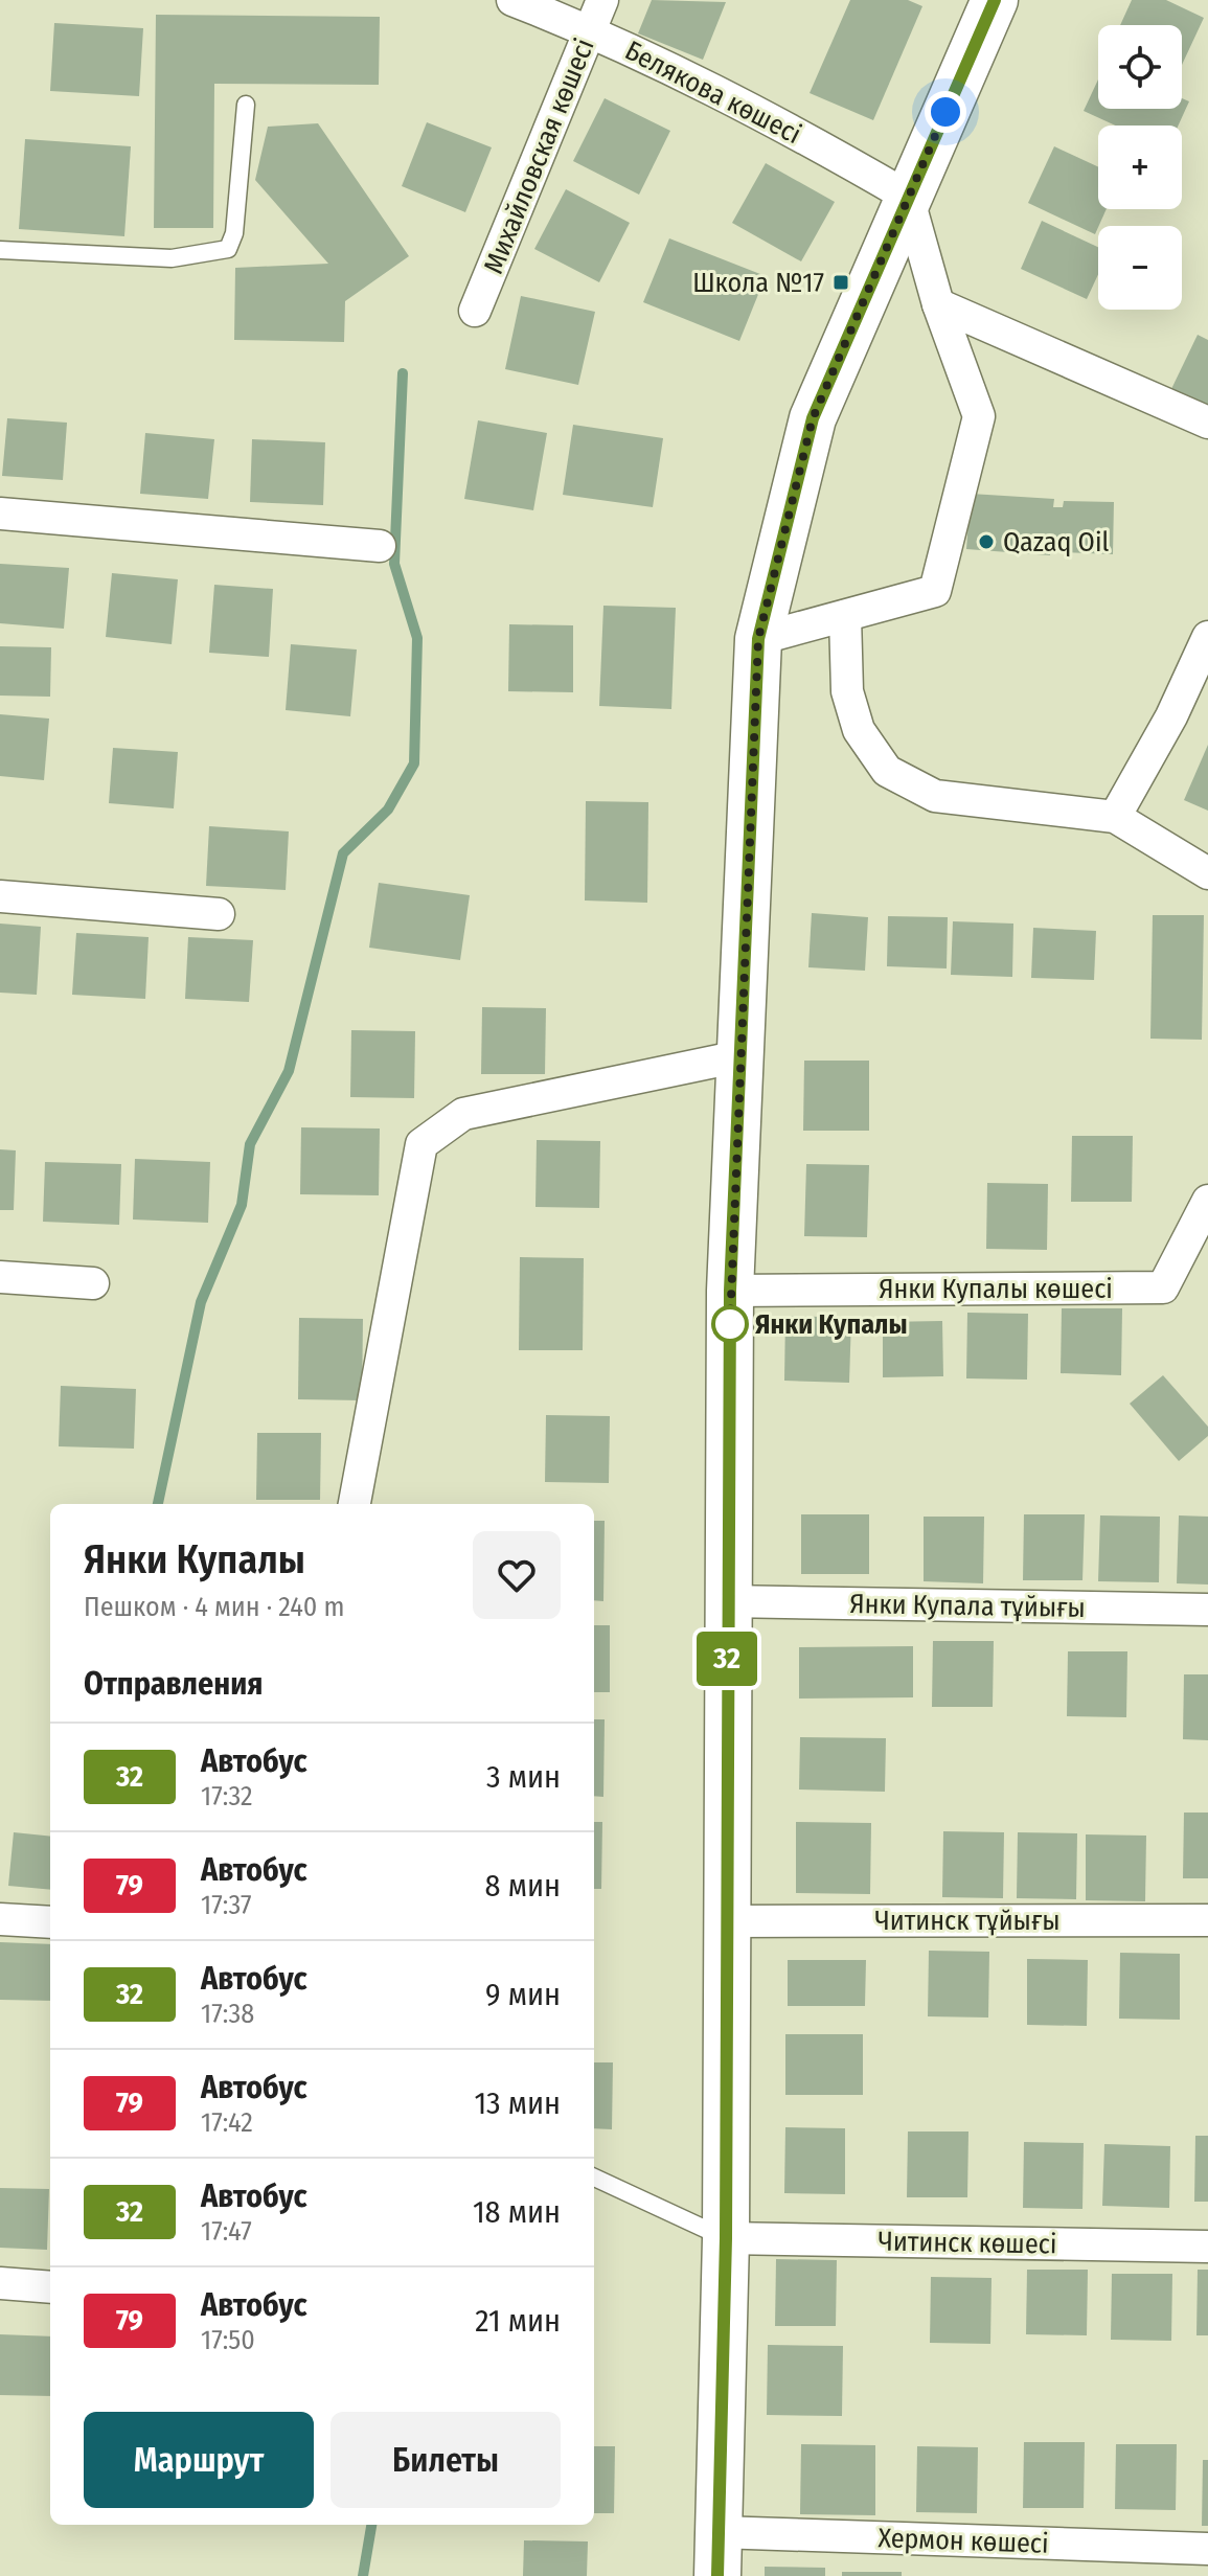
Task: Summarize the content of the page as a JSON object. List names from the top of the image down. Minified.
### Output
{"streets":{"street":["Белякова көшесі","Михайловская көшесі","Янки Купалы көшесі","Янки Купала тұйығы","Читинск тұйығы","Читинск көшесі","Хермон көшесі"]},"crossings":[["Белякова көшесі","Михайловская көшесі"]],"places":{"transit":["Школа №17"],"other":["Qazaq Oil","Янки Купалы"]},"lines":["bus line 32"],"page":{"on_map":"32","map_buttons":["+","−"],"heading":[["Янки Купалы","Пешком · 4 мин · 240 m"],"Отправления"],"list":[{"mark":"32","name":"Автобус","note":"17:32","value":"3 мин"},{"mark":"79","name":"Автобус","note":"17:37","value":"8 мин"},{"mark":"32","name":"Автобус","note":"17:38","value":"9 мин"},{"mark":"79","name":"Автобус","note":"17:42","value":"13 мин"},{"mark":"32","name":"Автобус","note":"17:47","value":"18 мин"},{"mark":"79","name":"Автобус","note":"17:50","value":"21 мин"}],"buttons":["Маршрут","Билеты"]}}
